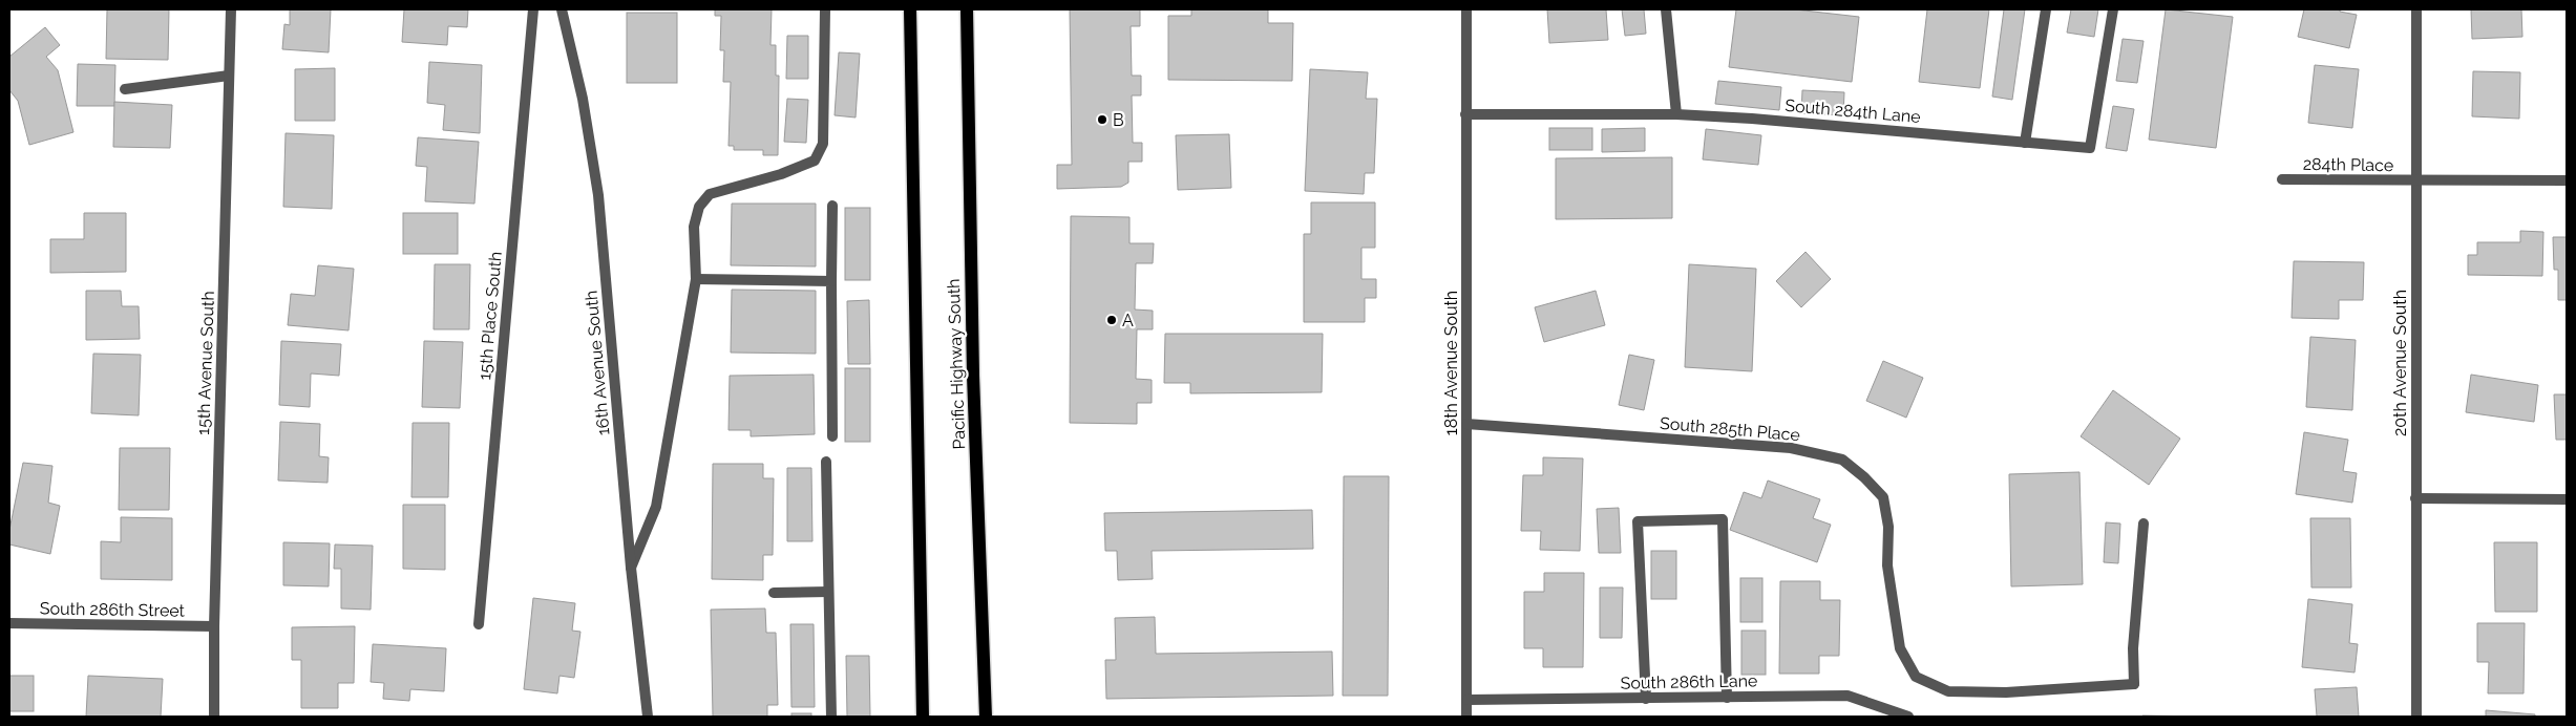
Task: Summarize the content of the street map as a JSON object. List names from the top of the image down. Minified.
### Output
{"streets":{"main road":["Pacific Highway South"],"street":["South 284th Lane","284th Place","15th Place South","15th Avenue South","16th Avenue South","18th Avenue South","20th Avenue South","South 285th Place","South 286th Street","South 286th Lane"]},"crossings":[["South 284th Lane","18th Avenue South"],["284th Place","20th Avenue South"],["15th Avenue South","South 286th Street"],["18th Avenue South","South 285th Place"],["18th Avenue South","South 286th Lane"]],"places":["B","A"]}
